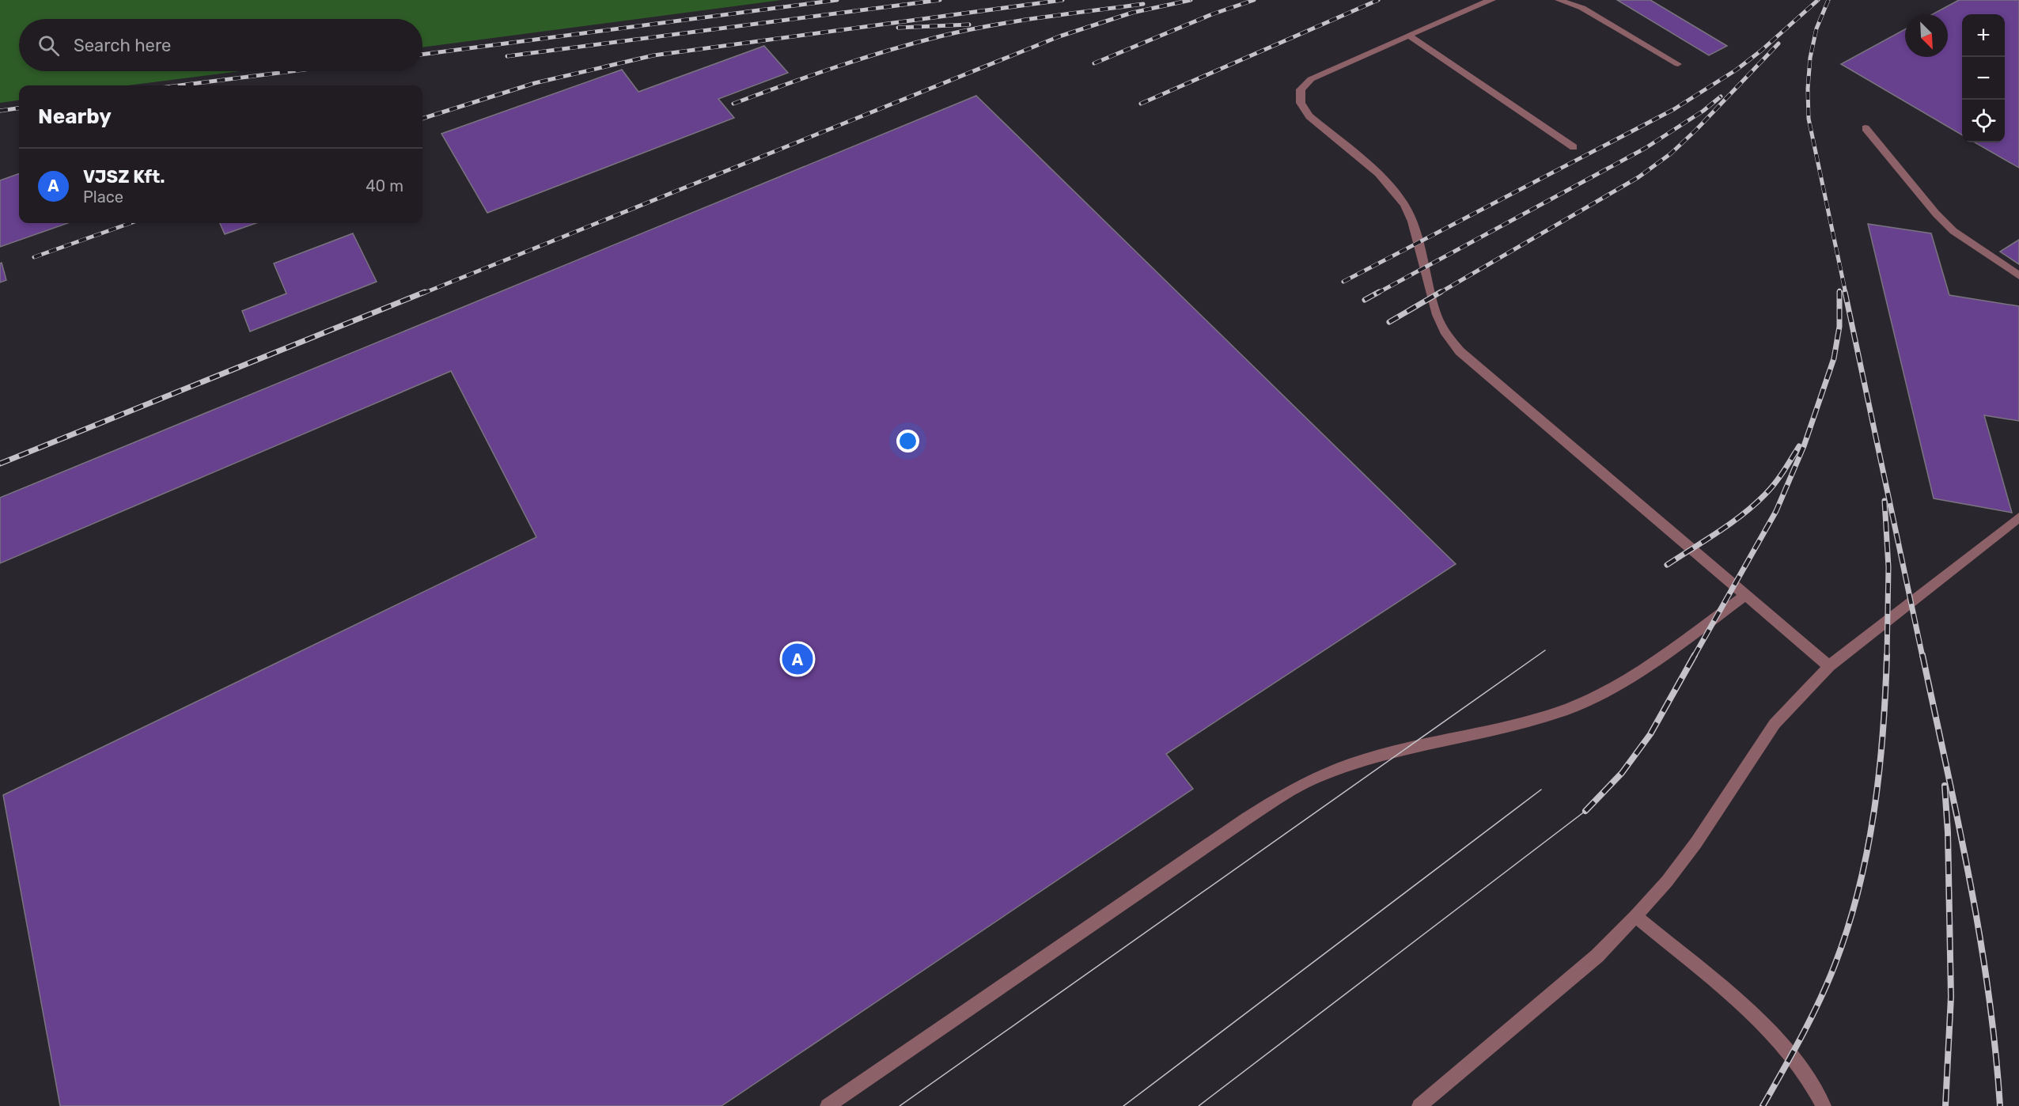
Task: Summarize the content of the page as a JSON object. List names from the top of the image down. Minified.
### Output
{"north":"bottom right","page":{"map_buttons":["+","−"],"search":"Search here","heading":"Nearby","list":[{"mark":"A","name":"VJSZ Kft.","note":"Place","value":"40 m"}],"pins":"A"}}
